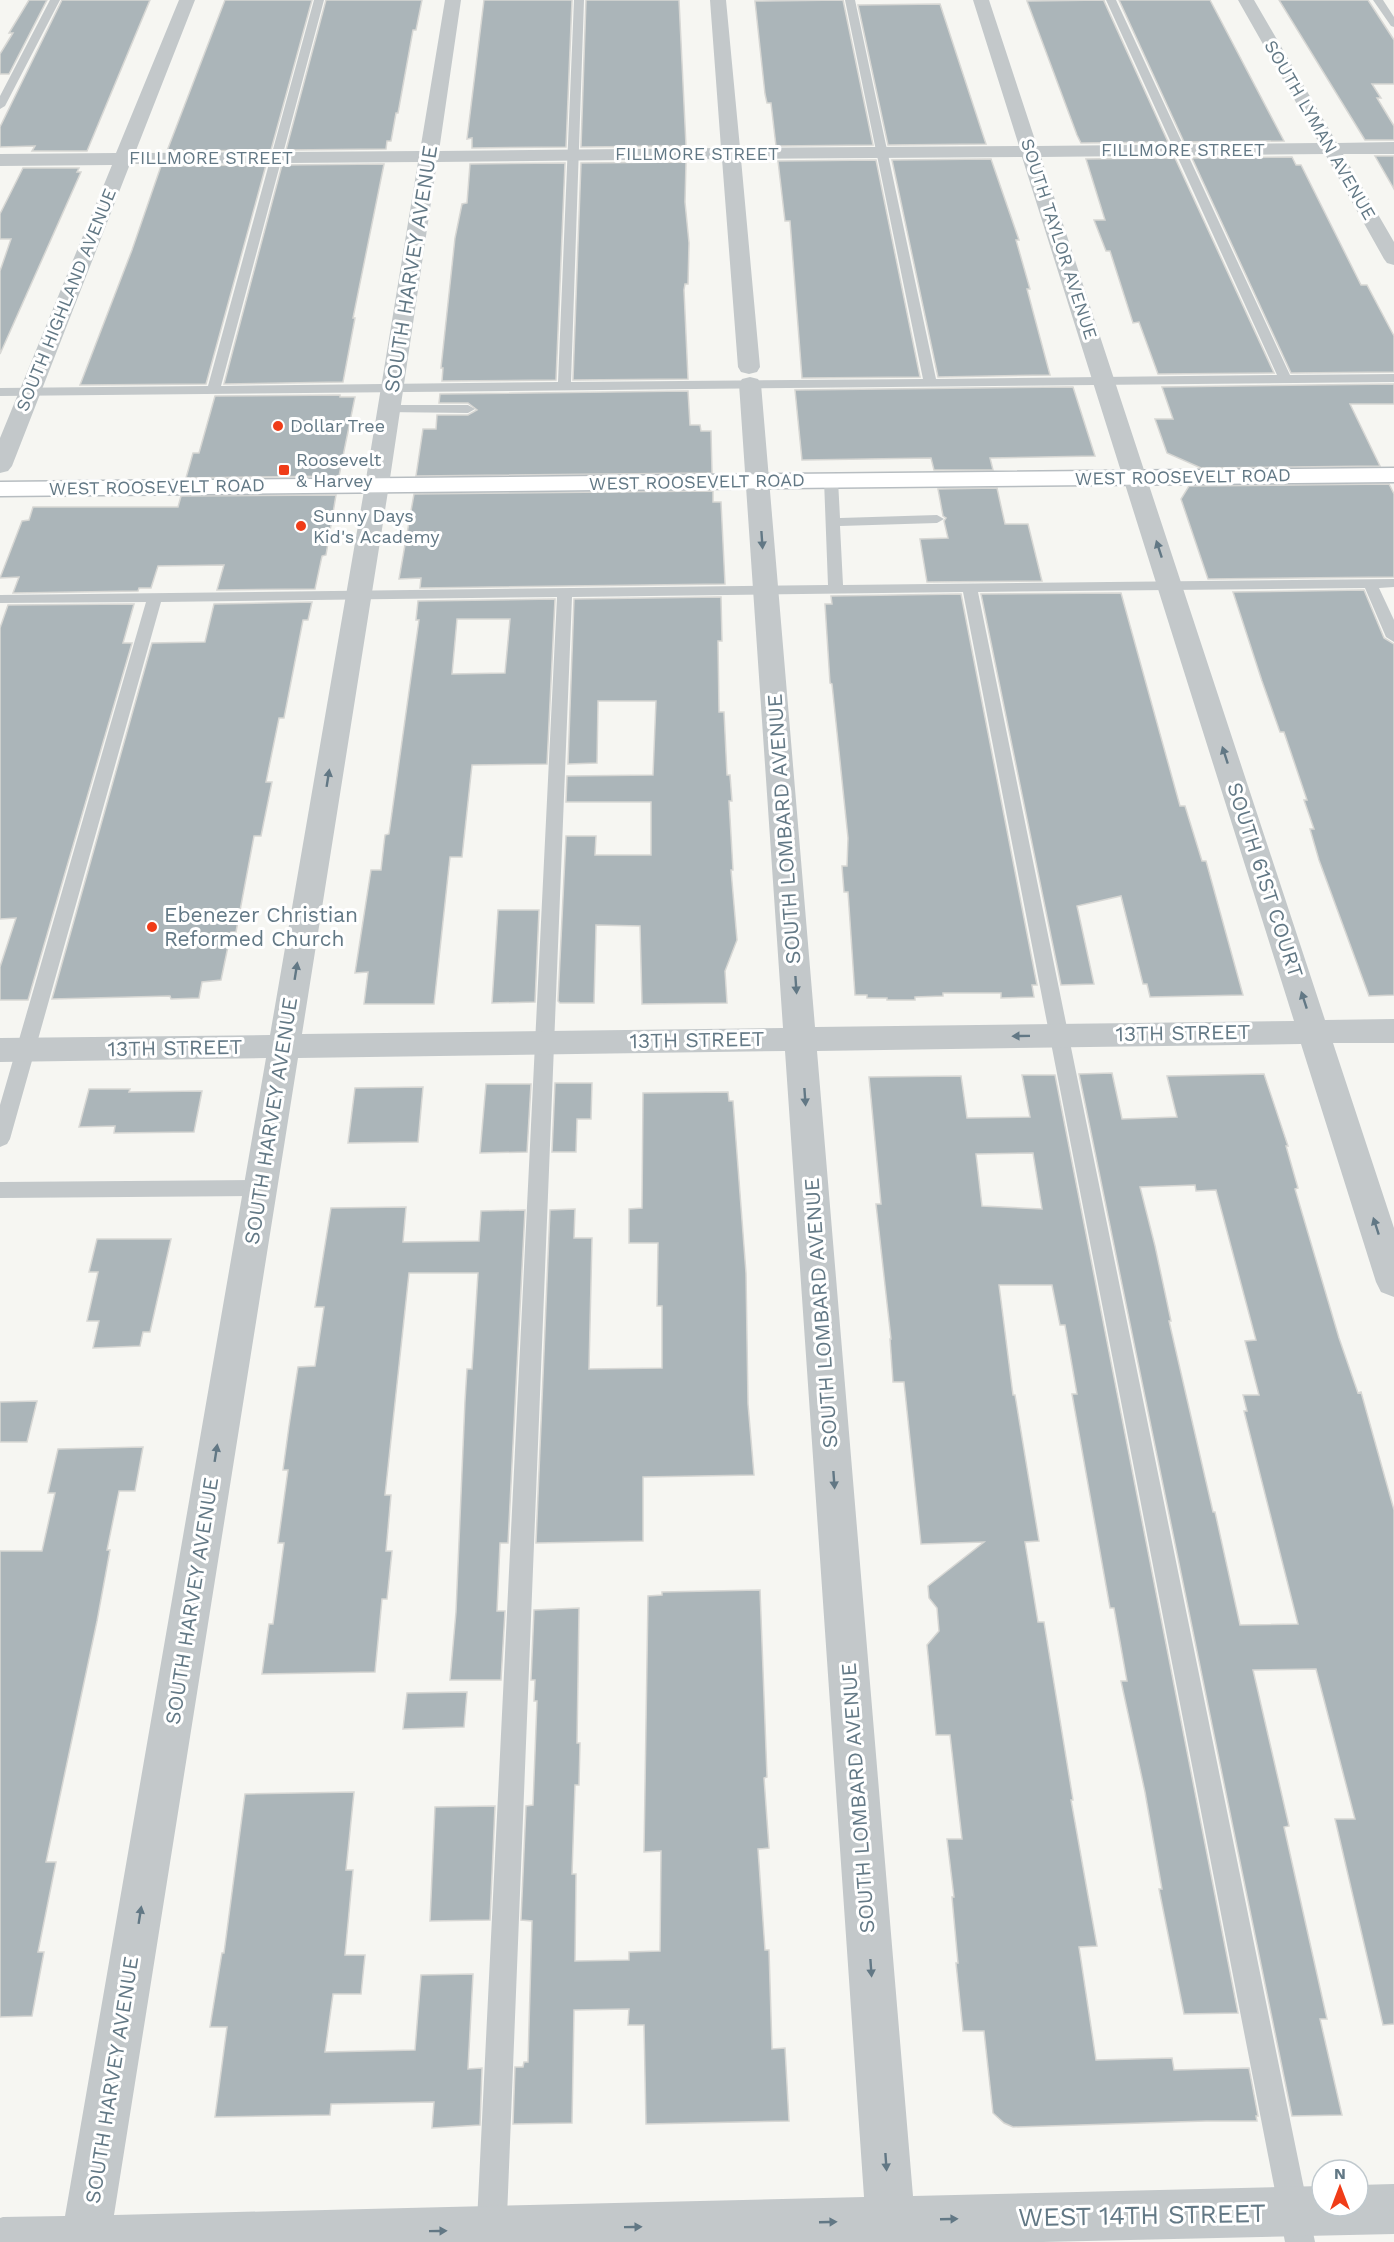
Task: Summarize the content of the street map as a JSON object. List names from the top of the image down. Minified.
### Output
{"streets":{"main road":["WEST ROOSEVELT ROAD"],"street":["SOUTH LYMAN AVENUE","FILLMORE STREET","SOUTH TAYLOR AVENUE","SOUTH HARVEY AVENUE","SOUTH HIGHLAND AVENUE","SOUTH LOMBARD AVENUE","SOUTH 61ST COURT","13TH STREET","WEST 14TH STREET"]},"crossings":[["SOUTH LYMAN AVENUE","FILLMORE STREET"],["FILLMORE STREET","SOUTH TAYLOR AVENUE"],["FILLMORE STREET","SOUTH HARVEY AVENUE"],["FILLMORE STREET","SOUTH HIGHLAND AVENUE"],["FILLMORE STREET","SOUTH LOMBARD AVENUE"],["SOUTH TAYLOR AVENUE","WEST ROOSEVELT ROAD"],["SOUTH TAYLOR AVENUE","SOUTH 61ST COURT"],["SOUTH HARVEY AVENUE","WEST ROOSEVELT ROAD"],["SOUTH HARVEY AVENUE","13TH STREET"],["SOUTH HARVEY AVENUE","WEST 14TH STREET"],["WEST ROOSEVELT ROAD","SOUTH LOMBARD AVENUE"],["WEST ROOSEVELT ROAD","SOUTH 61ST COURT"],["SOUTH LOMBARD AVENUE","13TH STREET"],["SOUTH LOMBARD AVENUE","WEST 14TH STREET"],["SOUTH 61ST COURT","13TH STREET"]],"one_way":["SOUTH HARVEY AVENUE","SOUTH LOMBARD AVENUE","SOUTH 61ST COURT","WEST 14TH STREET"],"places":{"other":["Dollar Tree","Sunny Days Kid's Academy","Ebenezer Christian Reformed Church"],"transit":["Roosevelt & Harvey"]},"north":"top"}
